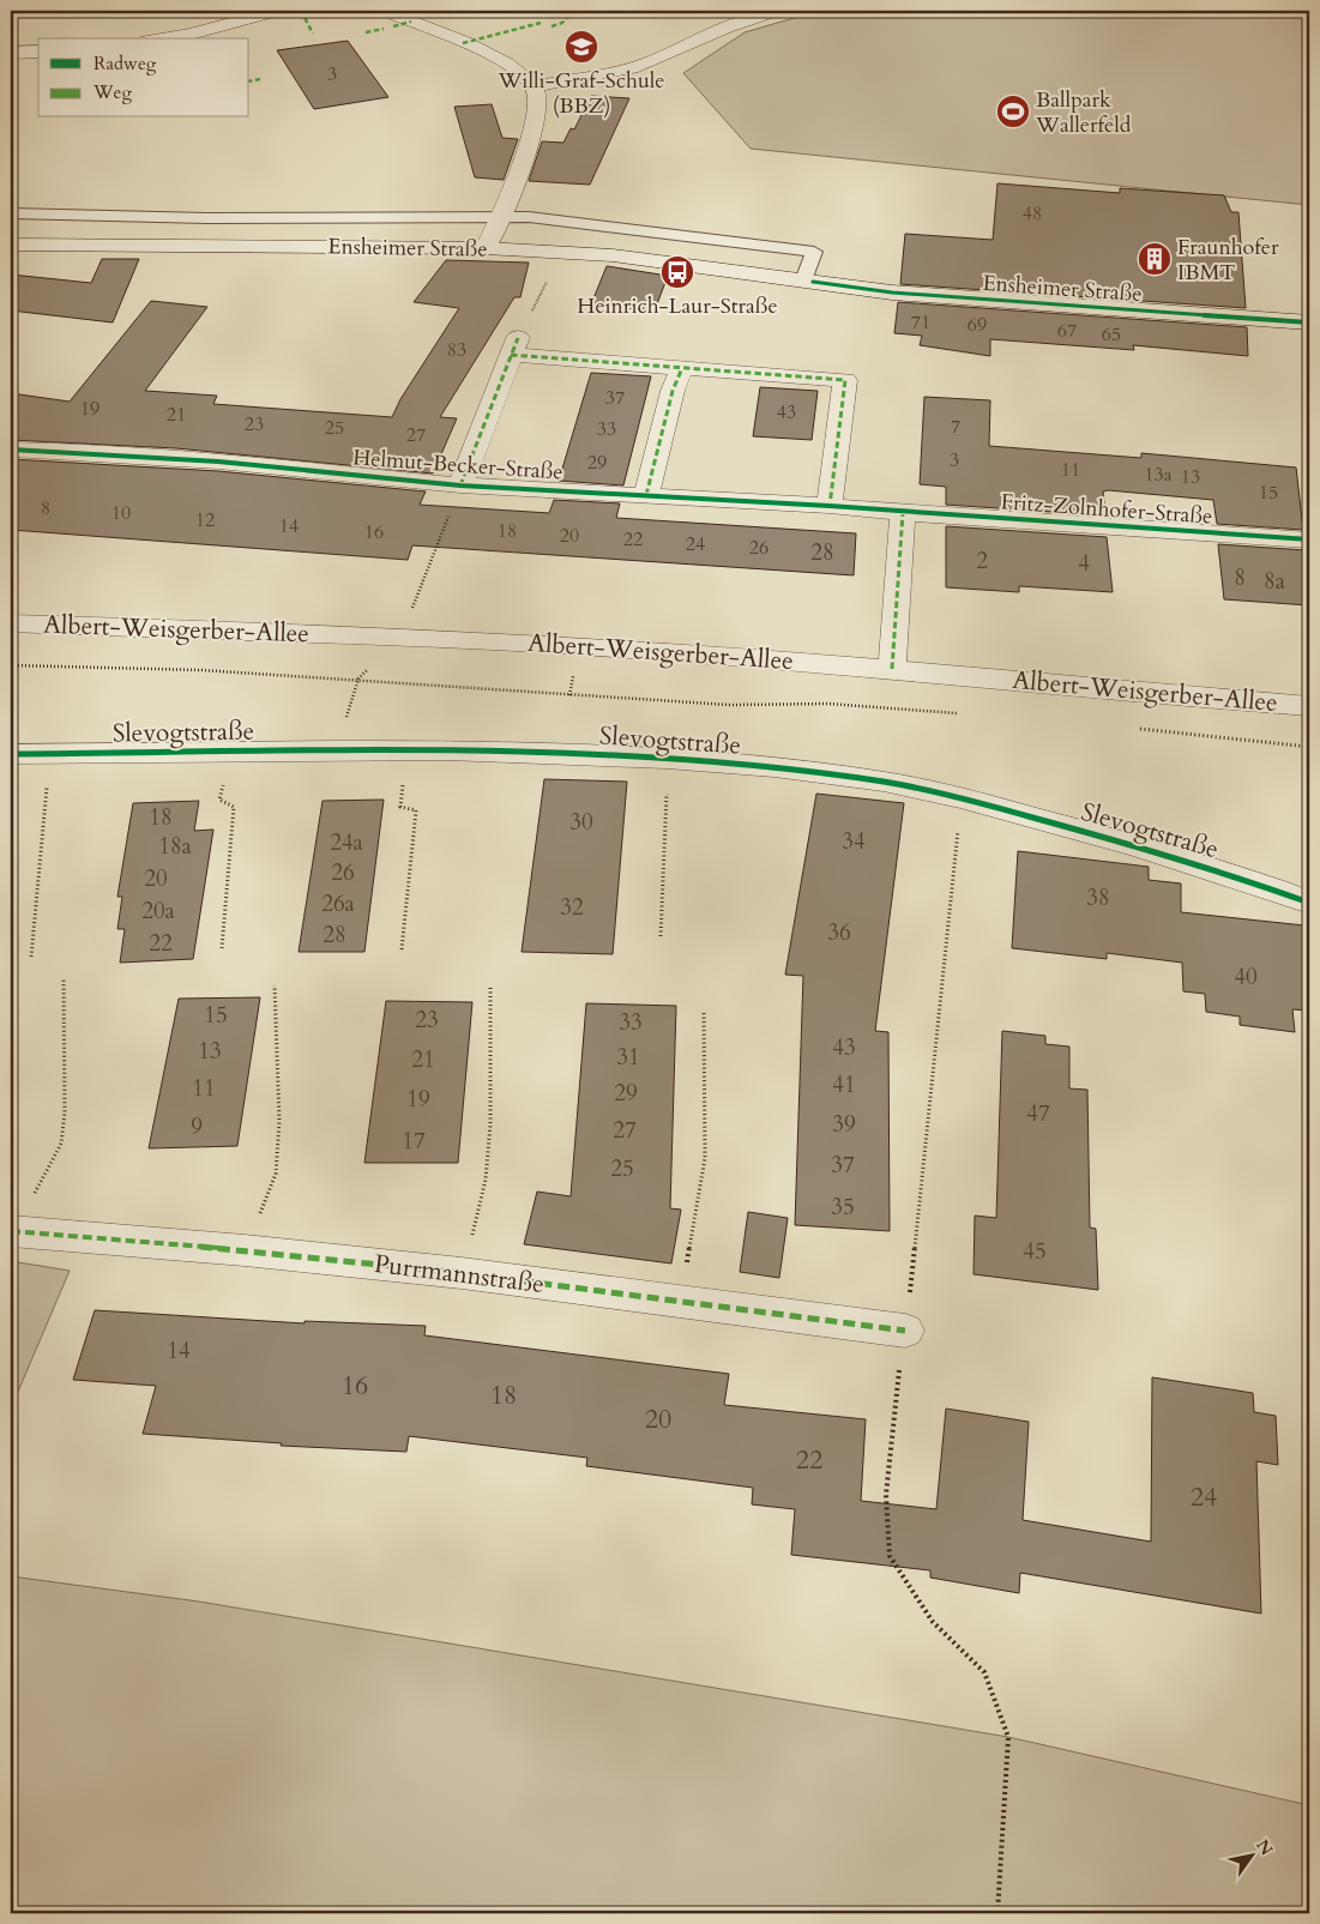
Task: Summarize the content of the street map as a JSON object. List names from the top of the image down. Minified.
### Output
{"streets":{"street":["Ensheimer Straße","Helmut-Becker-Straße","Fritz-Zolnhofer-Straße","Albert-Weisgerber-Allee","Slevogtstraße","Purrmannstraße"]},"crossings":[["Helmut-Becker-Straße","Fritz-Zolnhofer-Straße"]],"places":{"school or university":["Willi-Graf-Schule (BBZ)"],"sports":["Ballpark Wallerfeld"],"building":["Fraunhofer IBMT"],"bus stop":["Heinrich-Laur-Straße"]},"house_numbers":["3","48","71","69","67","65","83","37","19","43","21","23","7","25","33","27","3","29","11","13a","13","15","8","10","12","14","18","16","20","22","24","26","28","2","4","8","8a","18","30","34","24a","18a","26","20","38","26a","32","20a","36","28","22","40","15","23","33","43","13","31","21","41","11","29","19","47","39","9","27","17","37","25","35","45","14","16","18","20","22","24"],"legend":["Radweg","Weg"],"north":"top right"}
